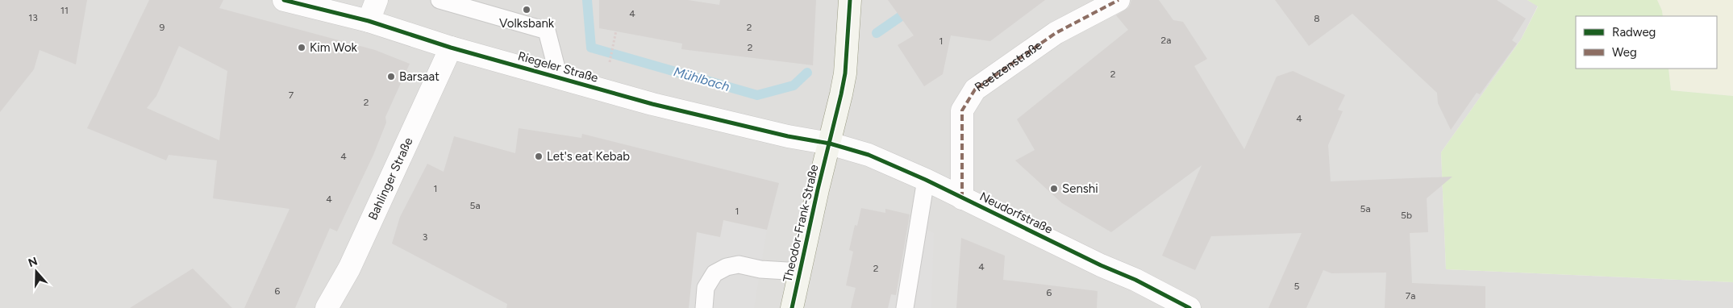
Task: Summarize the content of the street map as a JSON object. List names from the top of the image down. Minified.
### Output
{"streets":{"main road":["Theodor-Frank-Straße"],"street":["Riegeler Straße","Reetzenstraße","Bahlinger Straße","Neudorfstraße"]},"crossings":[["Riegeler Straße","Bahlinger Straße"],["Riegeler Straße","Neudorfstraße"],["Riegeler Straße","Theodor-Frank-Straße"],["Reetzenstraße","Neudorfstraße"],["Neudorfstraße","Theodor-Frank-Straße"]],"water":["Mühlbach"],"places":["Volksbank","Kim Wok","Barsaat","Let's eat Kebab","Senshi"],"house_numbers":["11","4","13","8","9","2","2a","1","2","2","7","2","4","4","1","4","5a","5a","1","5b","3","4","2","5","6","6","7a"],"legend":["Radweg","Weg"],"north":"top"}
